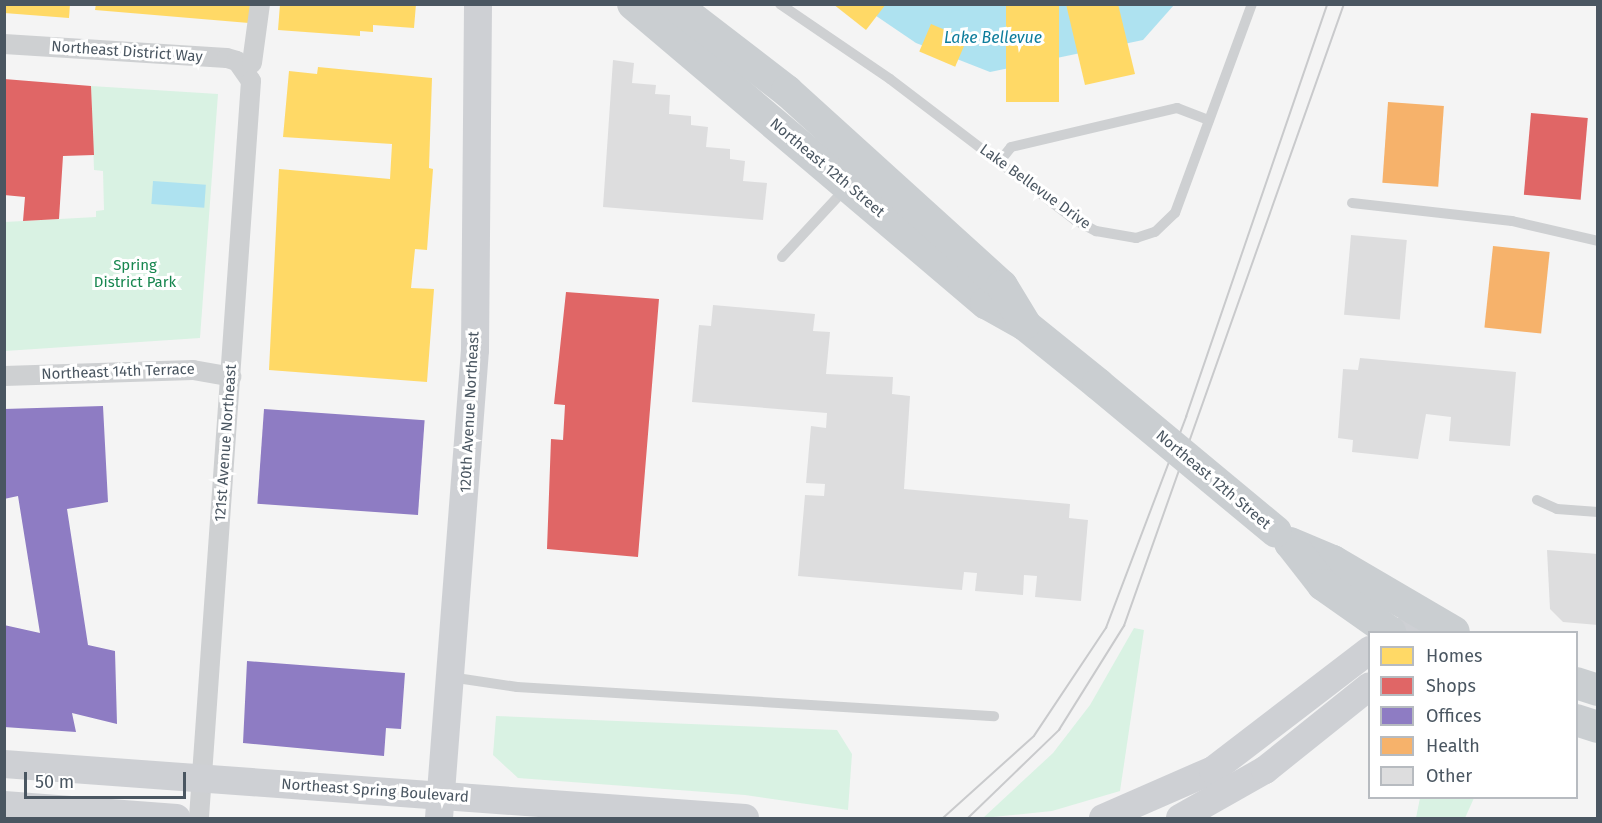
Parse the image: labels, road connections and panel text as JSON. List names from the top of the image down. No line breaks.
{"streets":{"main road":["Northeast 12th Street"],"street":["Northeast District Way","Northeast 14th Terrace","120th Avenue Northeast","121st Avenue Northeast","Northeast Spring Boulevard"],"lane":["Lake Bellevue Drive"]},"crossings":[["Northeast District Way","121st Avenue Northeast"],["Northeast 14th Terrace","121st Avenue Northeast"],["120th Avenue Northeast","Northeast Spring Boulevard"],["121st Avenue Northeast","Northeast Spring Boulevard"]],"water":["Lake Bellevue"],"parks":["Spring District Park"],"legend":["Homes","Shops","Offices","Health","Other"],"scale_bar":"50 m"}
